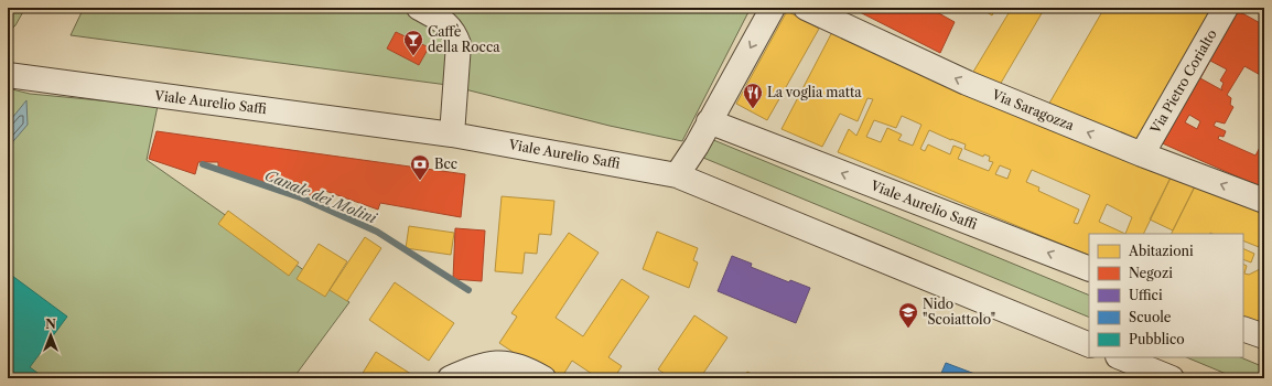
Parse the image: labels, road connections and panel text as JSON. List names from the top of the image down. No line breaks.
{"streets":{"street":["Via Pietro Corialto","Viale Aurelio Saffi","Via Saragozza"]},"crossings":[["Via Pietro Corialto","Via Saragozza"]],"one_way":["Via Saragozza"],"water":["Canale dei Molini"],"places":{"bar":["Caffè della Rocca"],"restaurant":["La voglia matta"],"bank":["Bcc"],"school or university":["Nido \"Scoiattolo\""]},"legend":["Abitazioni","Negozi","Uffici","Scuole","Pubblico"],"north":"top"}
